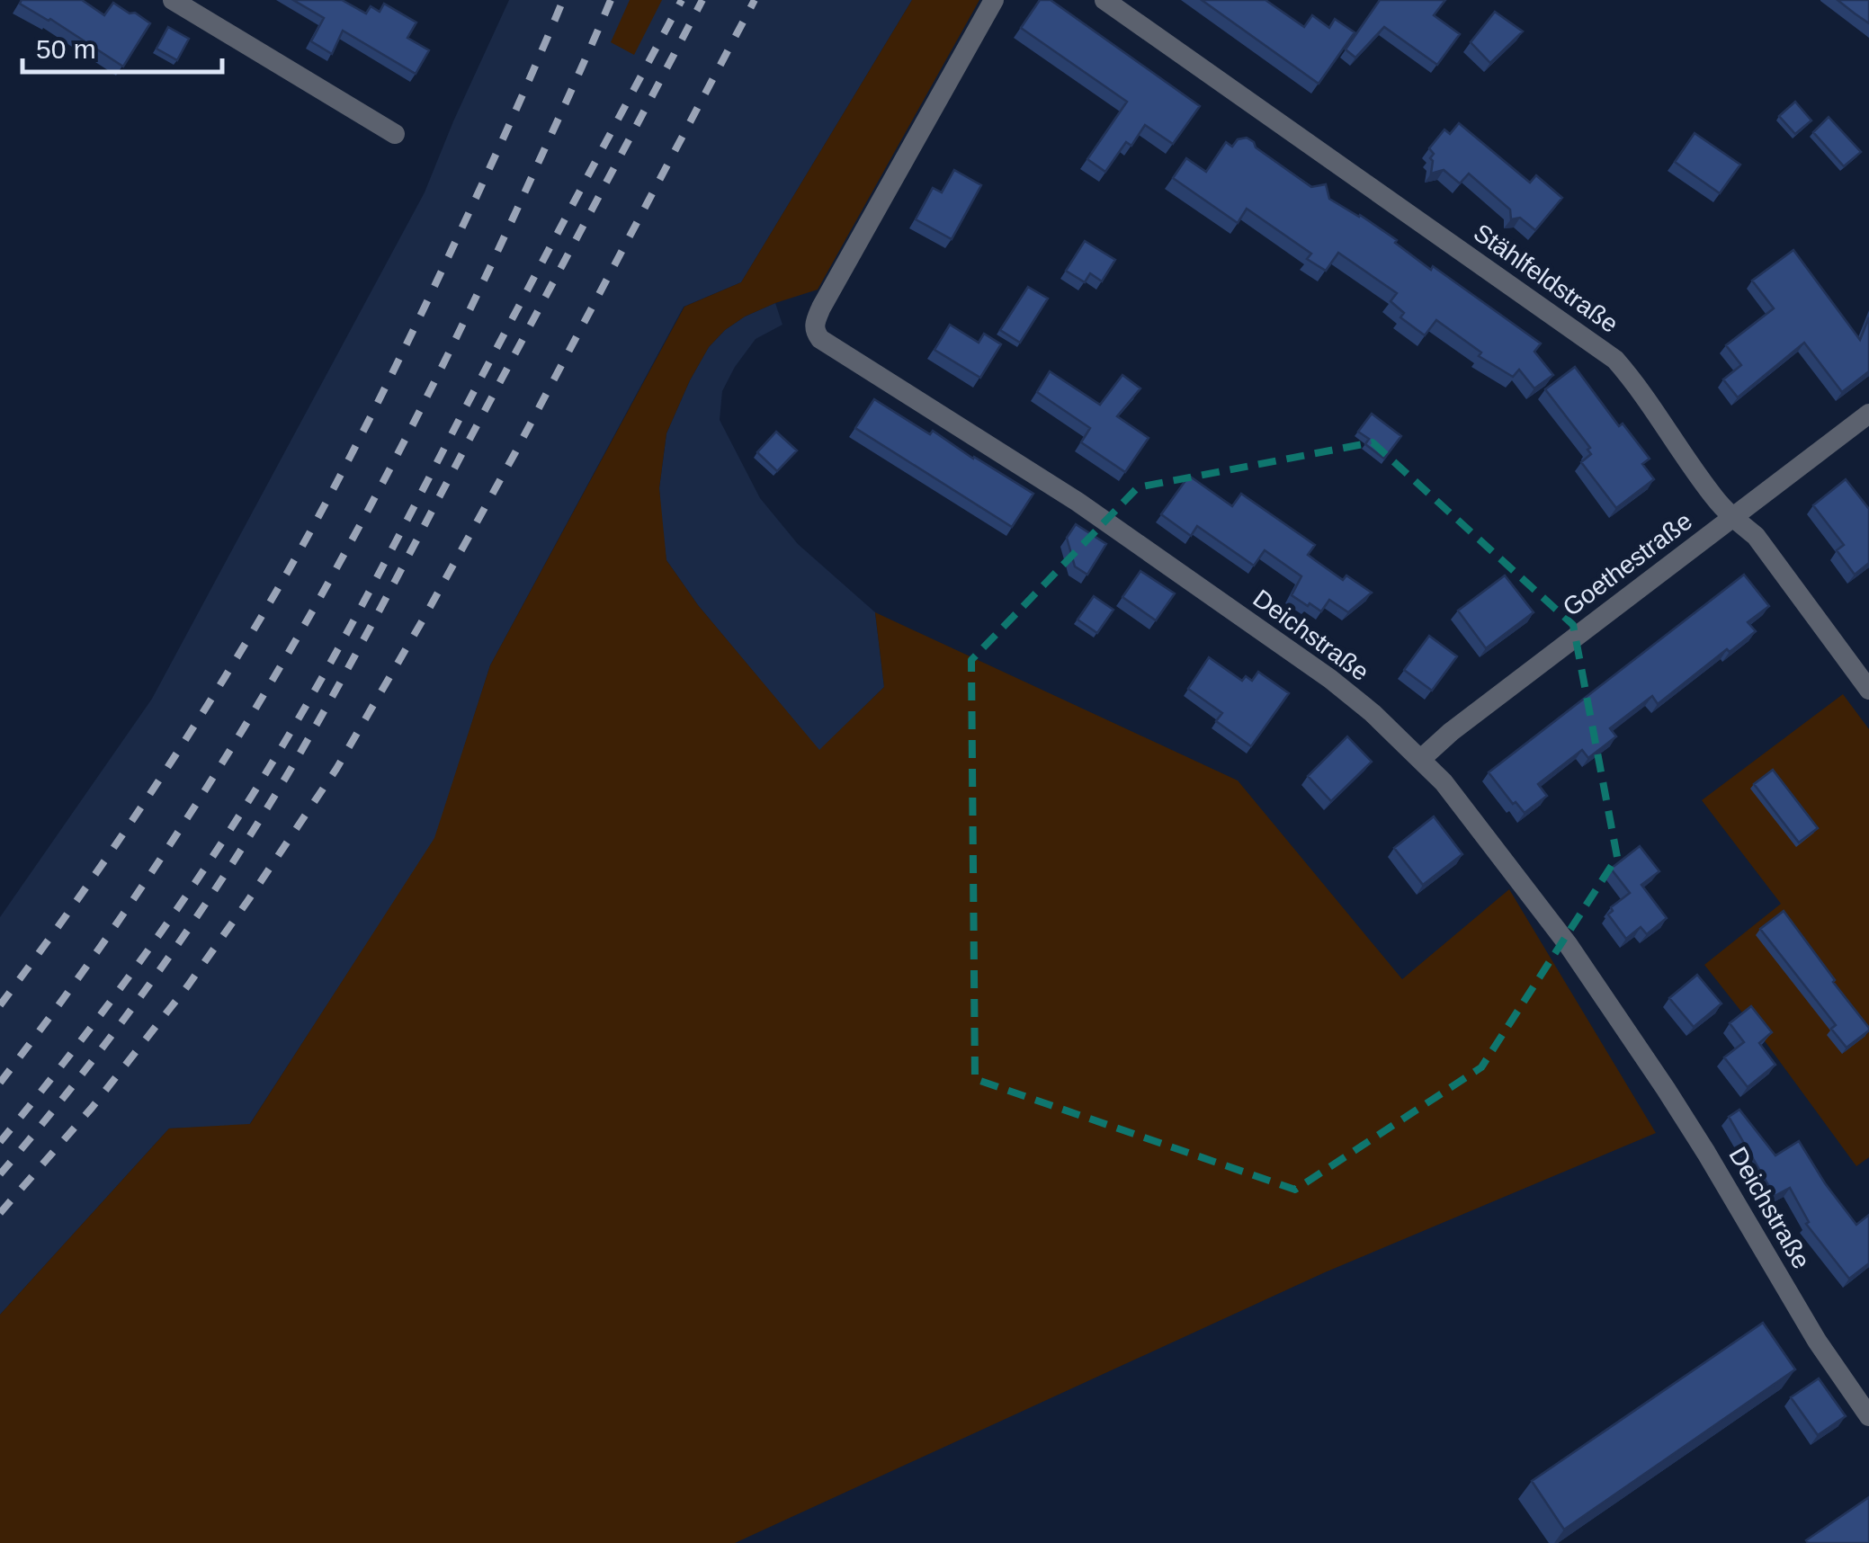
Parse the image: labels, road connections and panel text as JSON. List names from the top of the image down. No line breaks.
{"streets":{"street":["Stählfeldstraße","Goethestraße","Deichstraße"]},"crossings":[["Stählfeldstraße","Goethestraße"],["Goethestraße","Deichstraße"]],"scale_bar":"50 m"}
